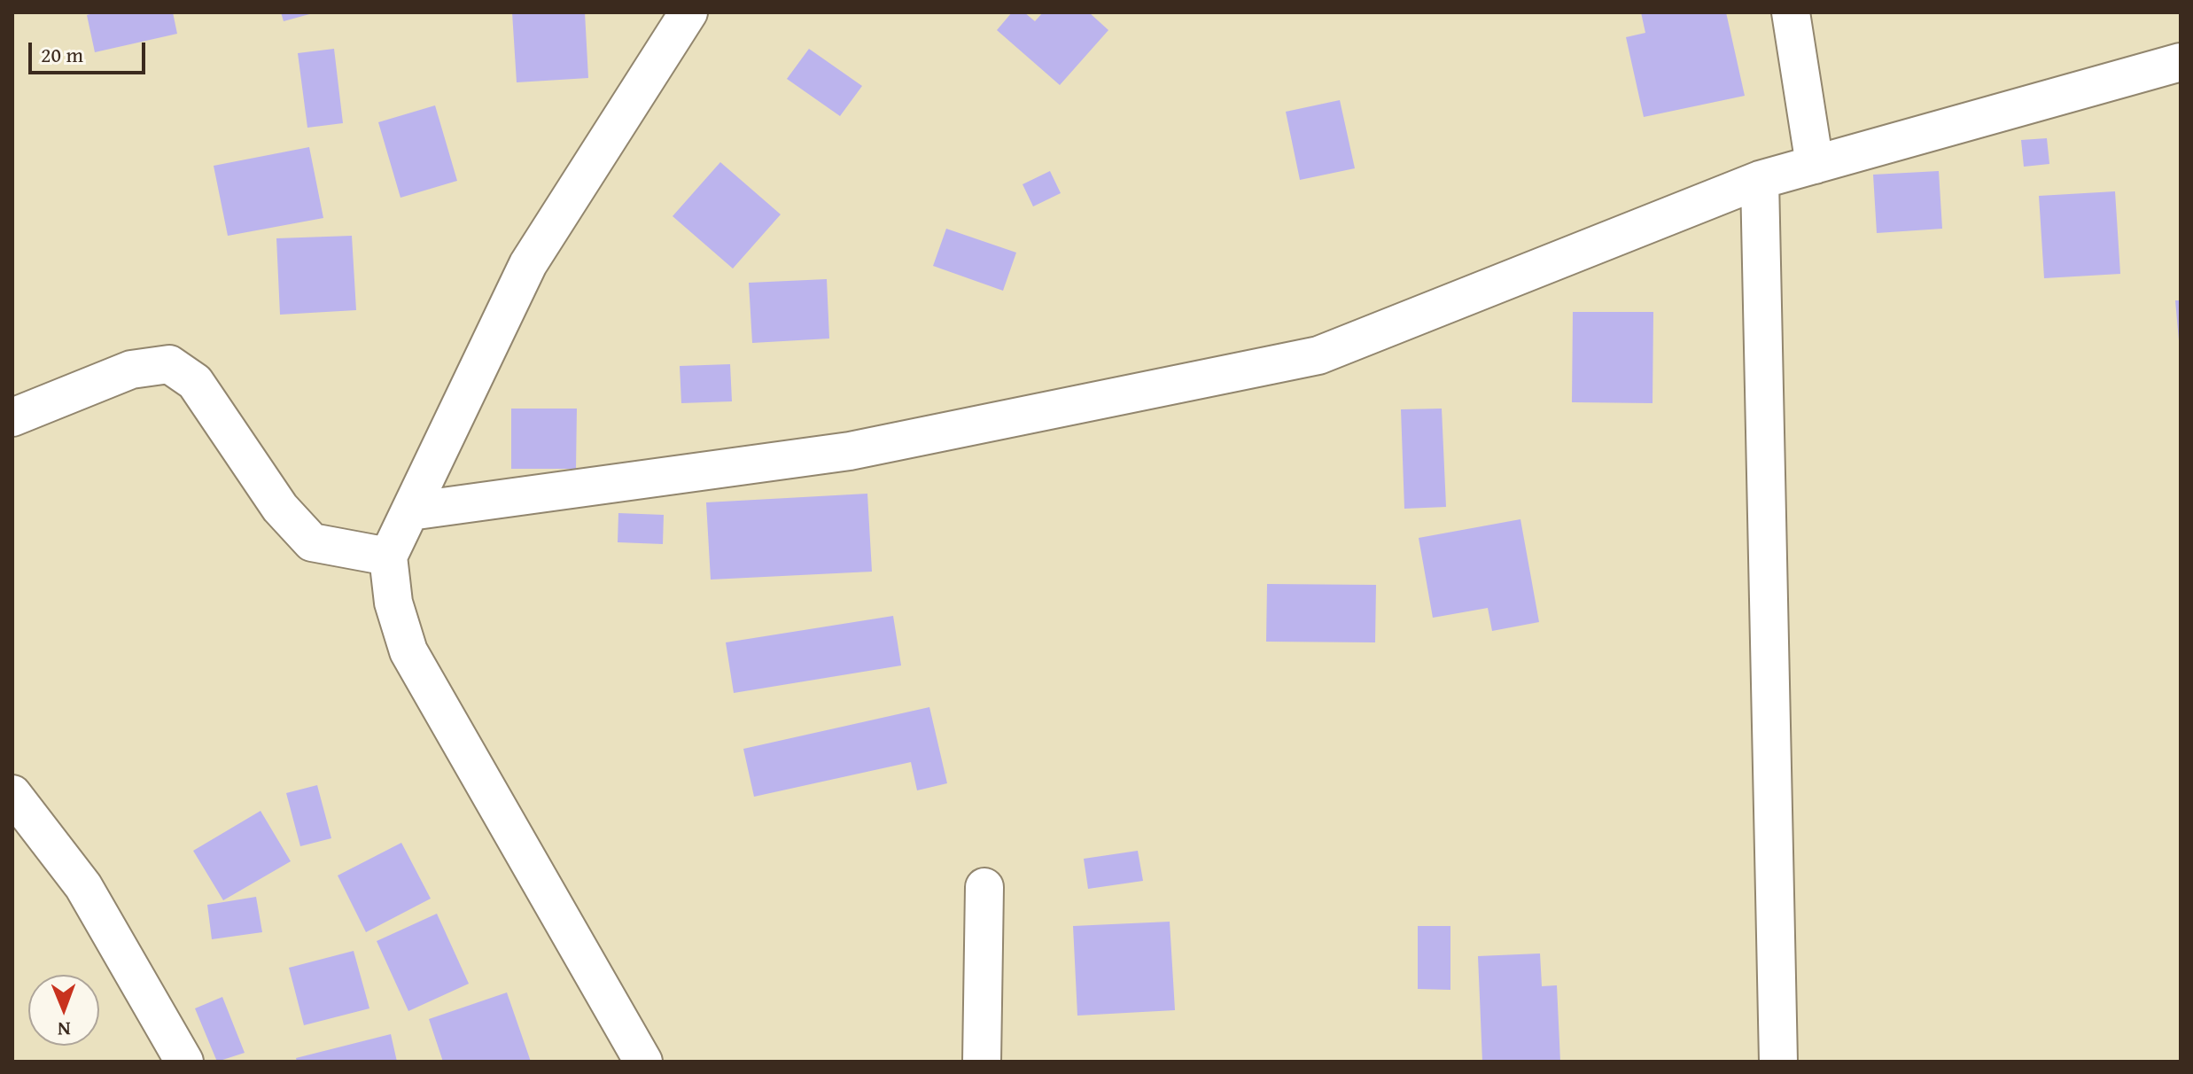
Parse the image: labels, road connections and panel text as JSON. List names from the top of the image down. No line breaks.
{"scale_bar":"20 m","north":"bottom"}
